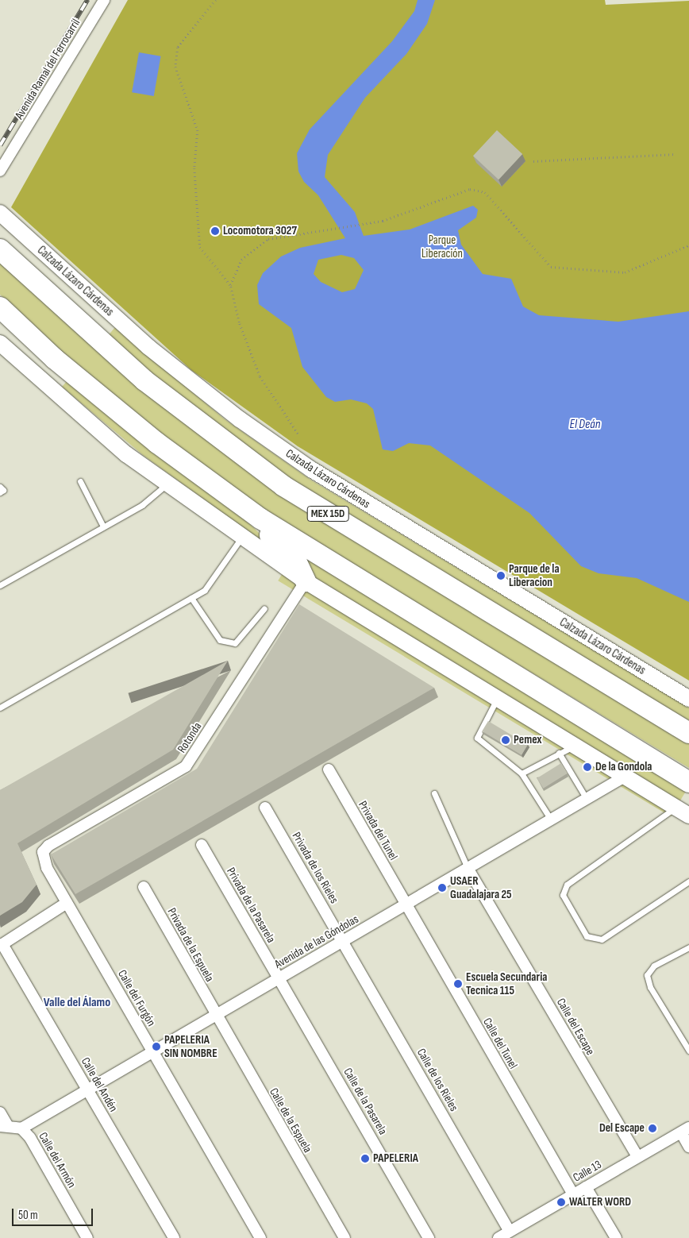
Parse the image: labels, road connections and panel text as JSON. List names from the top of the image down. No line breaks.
{"streets":{"highway":["MEX 15D"],"main road":["Calzada Lázaro Cárdenas"],"street":["Avenida Ramal del Ferrocarril","Rotonda","Privada del Tunel","Privada de los Rieles","Privada de la Pasarela","Avenida de las Góndolas","Privada de la Espuela","Calle del Furgón","Calle del Escape","Calle del Tunel","Calle de los Rieles","Calle del Andén","Calle de la Pasarela","Calle de la Espuela","Calle del Armón","Calle 13"]},"crossings":[["Rotonda","Calle del Furgón"],["Privada del Tunel","Avenida de las Góndolas"],["Privada del Tunel","Calle del Tunel"],["Privada de los Rieles","Avenida de las Góndolas"],["Privada de los Rieles","Calle de los Rieles"],["Privada de la Pasarela","Avenida de las Góndolas"],["Privada de la Pasarela","Calle de la Pasarela"],["Avenida de las Góndolas","Privada de la Espuela"],["Avenida de las Góndolas","Calle del Furgón"],["Avenida de las Góndolas","Calle del Escape"],["Avenida de las Góndolas","Calle del Tunel"],["Avenida de las Góndolas","Calle de los Rieles"],["Avenida de las Góndolas","Calle del Andén"],["Avenida de las Góndolas","Calle de la Pasarela"],["Avenida de las Góndolas","Calle de la Espuela"],["Avenida de las Góndolas","Calle del Armón"],["Privada de la Espuela","Calle de la Espuela"],["Calle del Escape","Calle 13"],["Calle del Tunel","Calle 13"],["Calle de los Rieles","Calle 13"]],"districts":["Valle del Álamo"],"water":["El Deán"],"parks":["Parque Liberación"],"places":["Locomotora 3027","Parque de la Liberacion","Pemex","De la Gondola","USAER Guadalajara 25","Escuela Secundaria Tecnica 115","PAPELERIA SIN NOMBRE","Del Escape","PAPELERIA","WALTER WORD"],"scale_bar":"50 m"}
